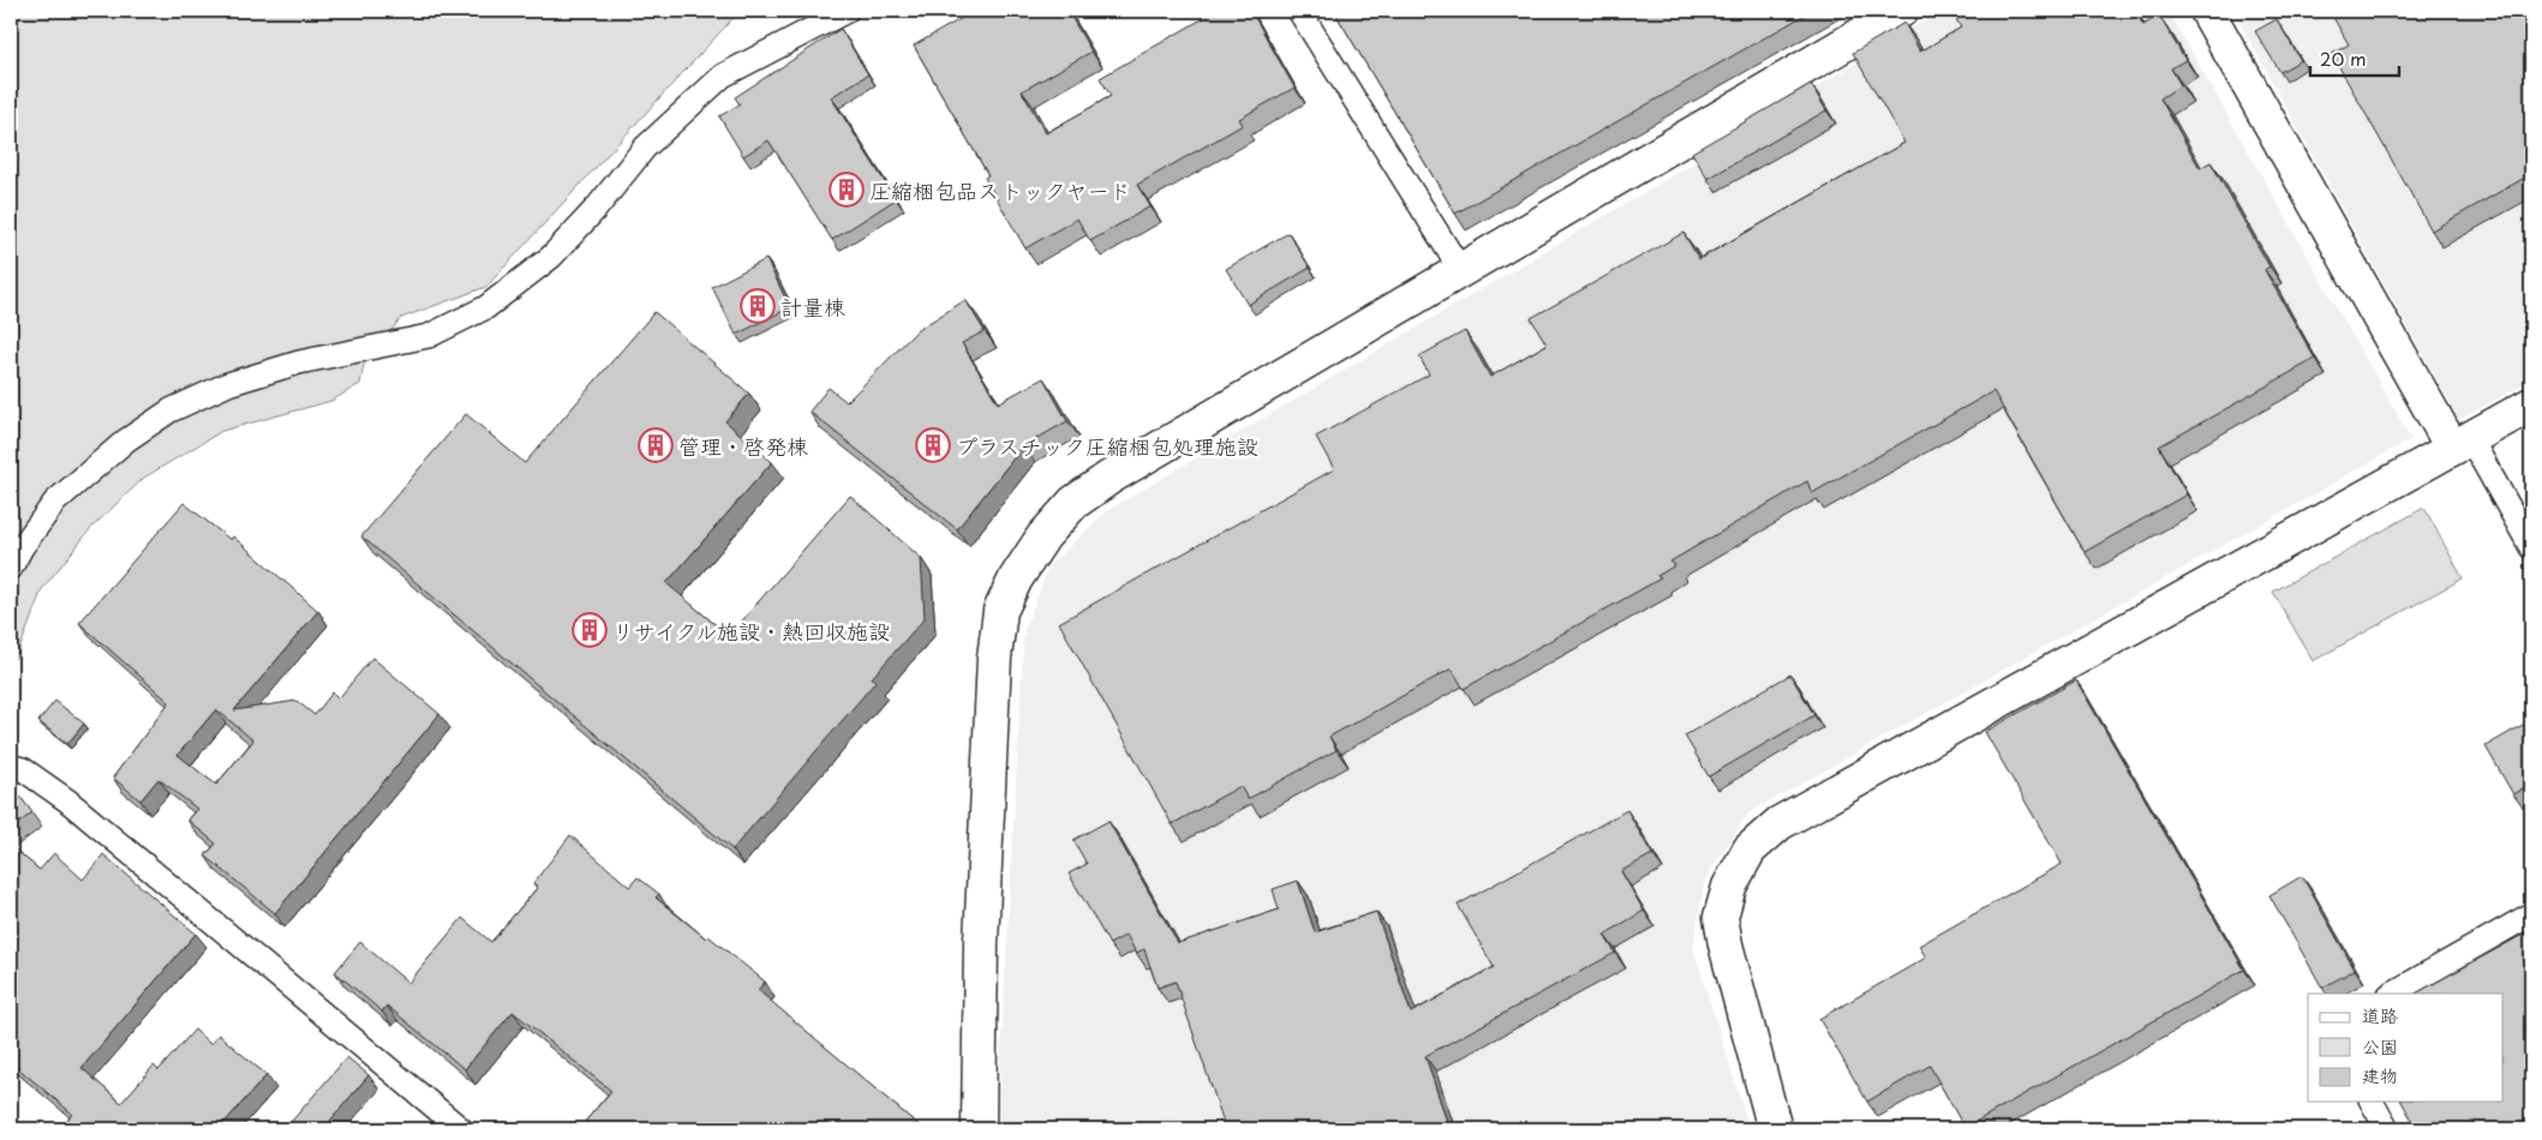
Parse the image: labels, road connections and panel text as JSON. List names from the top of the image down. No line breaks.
{"places":{"building":["圧縮梱包品ストックヤード","計量棟","管理・啓発棟","プラスチック圧縮梱包処理施設","リサイクル施設・熱回収施設"]},"legend":["道路","公園","建物"],"scale_bar":"20 m"}
